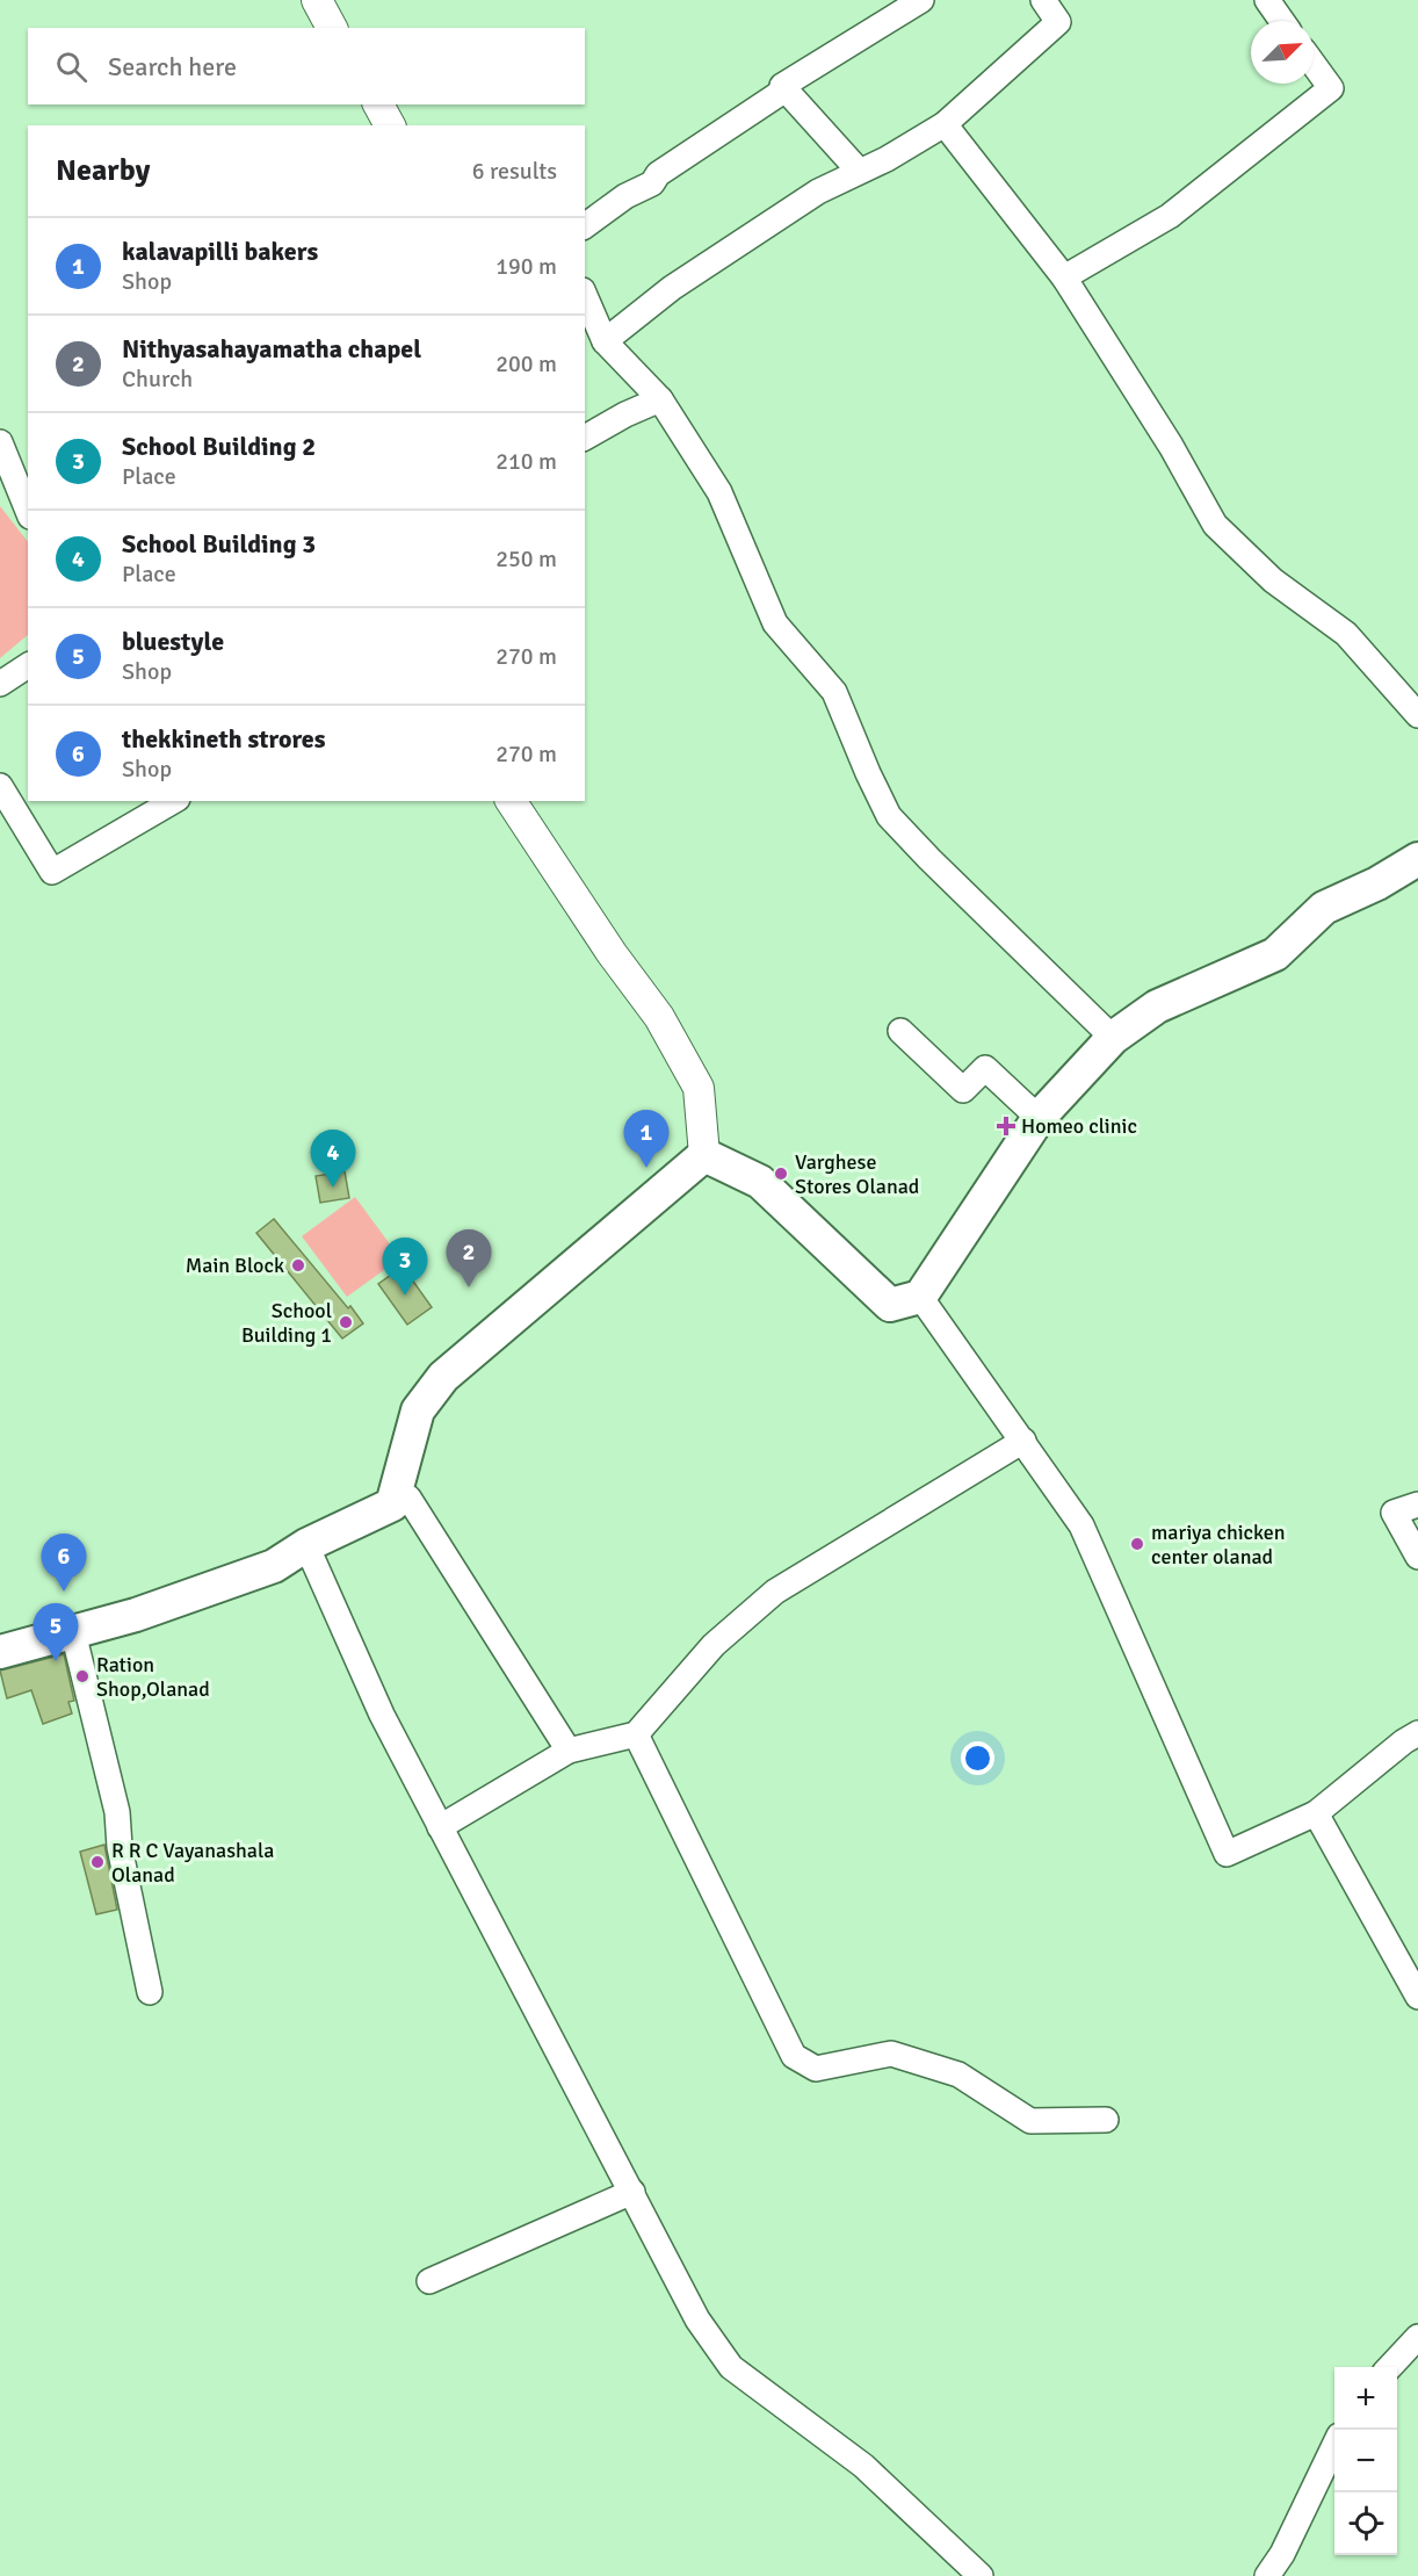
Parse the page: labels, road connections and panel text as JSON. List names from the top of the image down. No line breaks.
{"places":{"health":["Homeo clinic"],"other":["Varghese Stores Olanad","Main Block","School Building 1","mariya chicken center olanad","Ration Shop,Olanad","R R C Vayanashala Olanad"]},"north":"top right","page":{"search":"Search here","heading":["Nearby","6 results"],"list":[{"mark":"1","name":"kalavapilli bakers","note":"Shop","value":"190 m"},{"mark":"2","name":"Nithyasahayamatha chapel","note":"Church","value":"200 m"},{"mark":"3","name":"School Building 2","note":"Place","value":"210 m"},{"mark":"4","name":"School Building 3","note":"Place","value":"250 m"},{"mark":"5","name":"bluestyle","note":"Shop","value":"270 m"},{"mark":"6","name":"thekkineth strores","note":"Shop","value":"270 m"}],"pins":["1","4","2","3","6","5"],"map_buttons":["+","−"]}}
